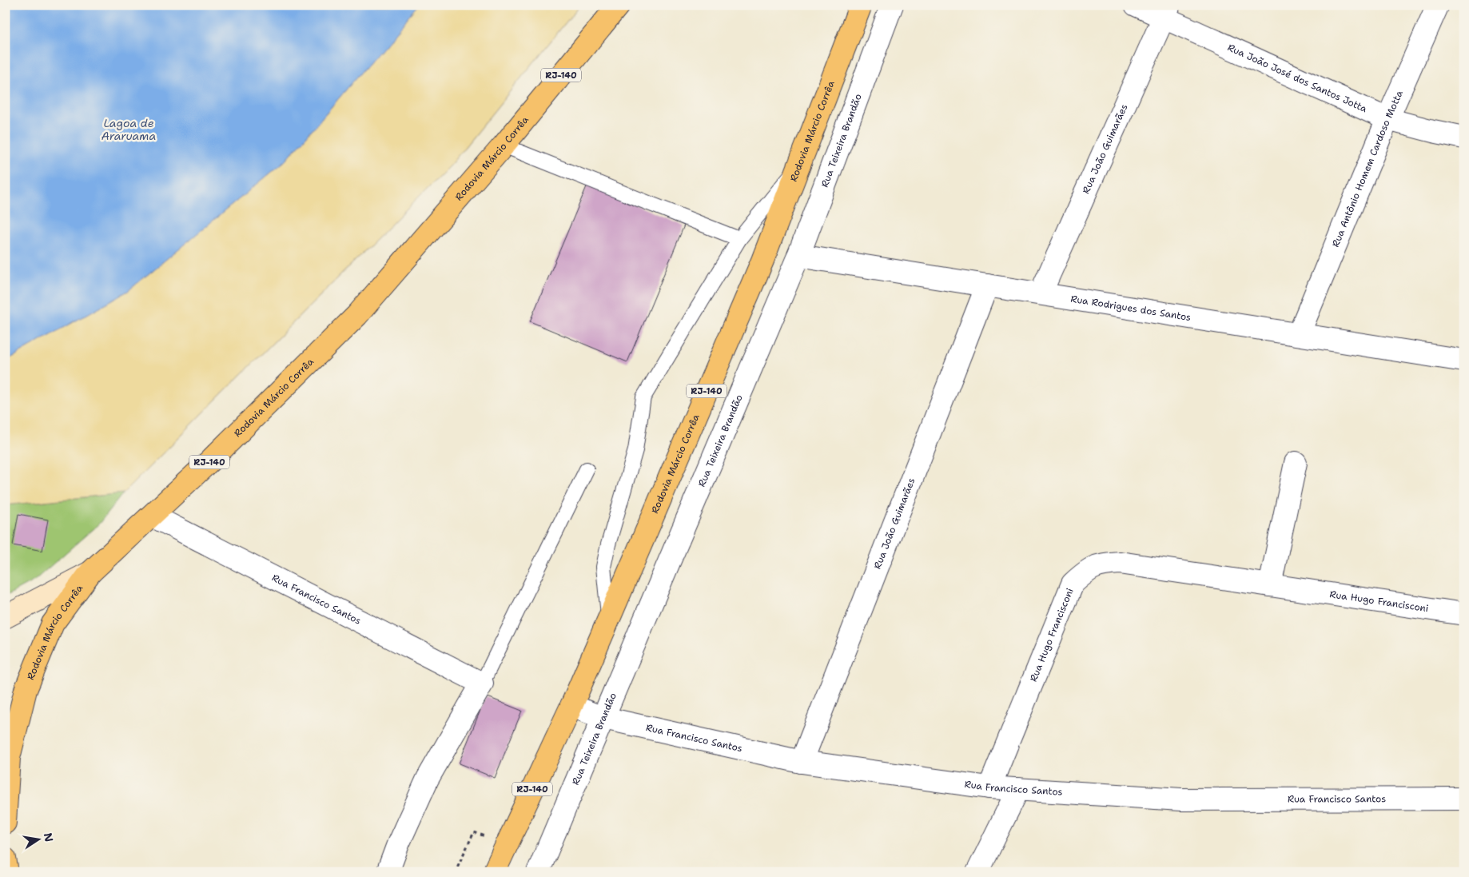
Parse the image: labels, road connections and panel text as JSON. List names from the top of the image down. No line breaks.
{"streets":{"highway":["RJ-140","Rodovia Márcio Corrêa"],"street":["Rua João José dos Santos Jotta","Rua Teixeira Brandão","Rua João Guimarães","Rua Antônio Homem Cardoso Motta","Rua Rodrigues dos Santos","Rua Francisco Santos","Rua Hugo Francisconi"]},"crossings":[["Rua João José dos Santos Jotta","Rua João Guimarães"],["Rua João José dos Santos Jotta","Rua Antônio Homem Cardoso Motta"],["Rodovia Márcio Corrêa","Rua Francisco Santos"],["Rua Teixeira Brandão","Rua Rodrigues dos Santos"],["Rua Teixeira Brandão","Rua Francisco Santos"],["Rua João Guimarães","Rua Rodrigues dos Santos"],["Rua João Guimarães","Rua Francisco Santos"],["Rua Antônio Homem Cardoso Motta","Rua Rodrigues dos Santos"],["Rua Francisco Santos","Rua Hugo Francisconi"]],"water":["Lagoa de Araruama"],"north":"right"}
